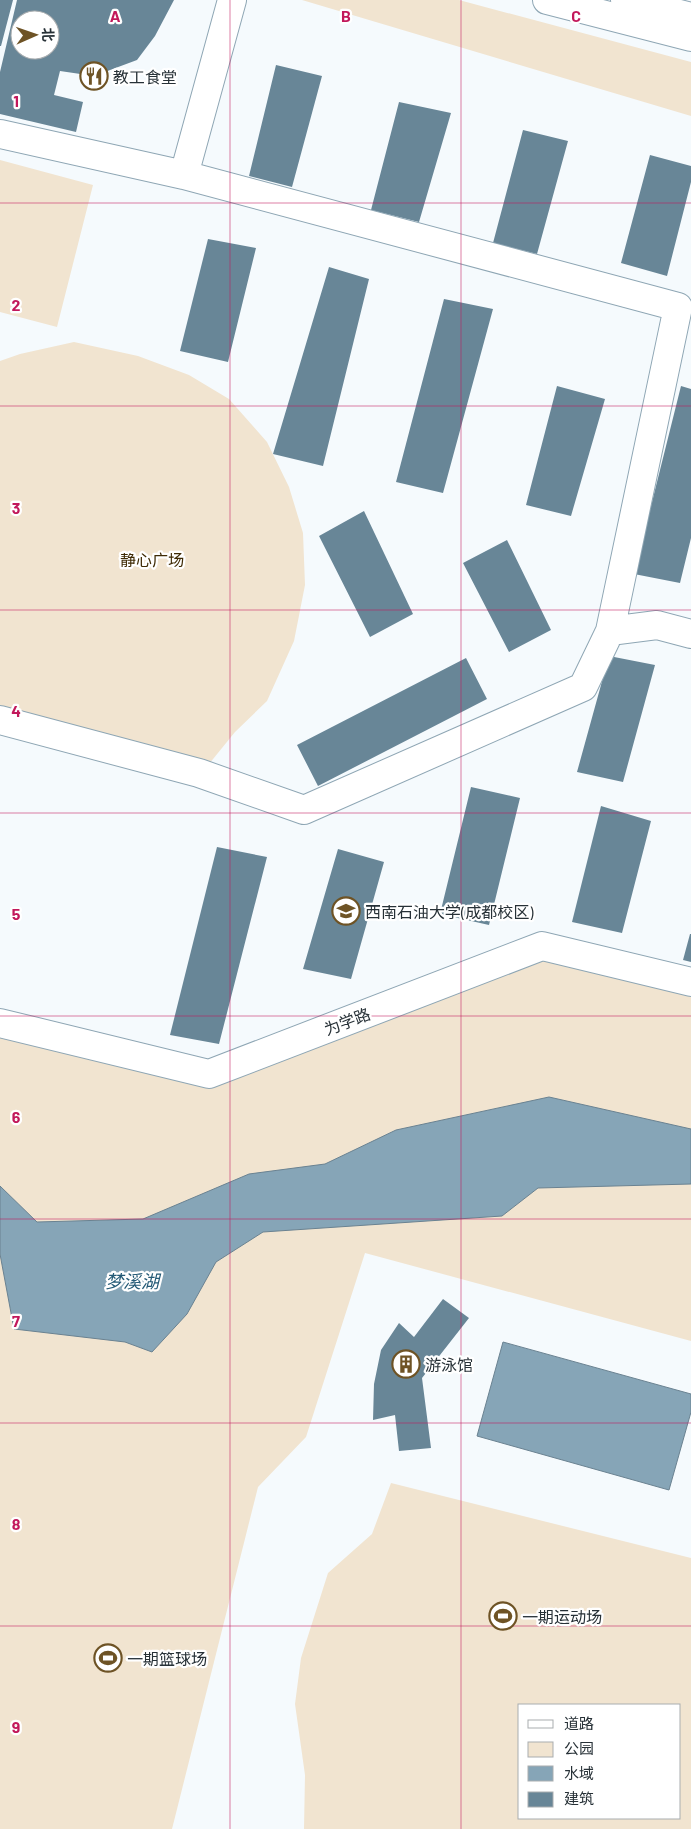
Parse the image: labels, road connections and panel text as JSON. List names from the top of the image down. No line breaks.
{"streets":{"street":["为学路"]},"water":["梦溪湖"],"parks":["静心广场"],"places":{"restaurant":["教工食堂"],"school or university":["西南石油大学(成都校区)"],"building":["游泳馆"],"sports":["一期运动场","一期篮球场"]},"legend":["道路","公园","水域","建筑"],"north":"right","grid":{"columns":["A","B","C"],"rows":["1","2","3","4","5","6","7","8","9"]}}
